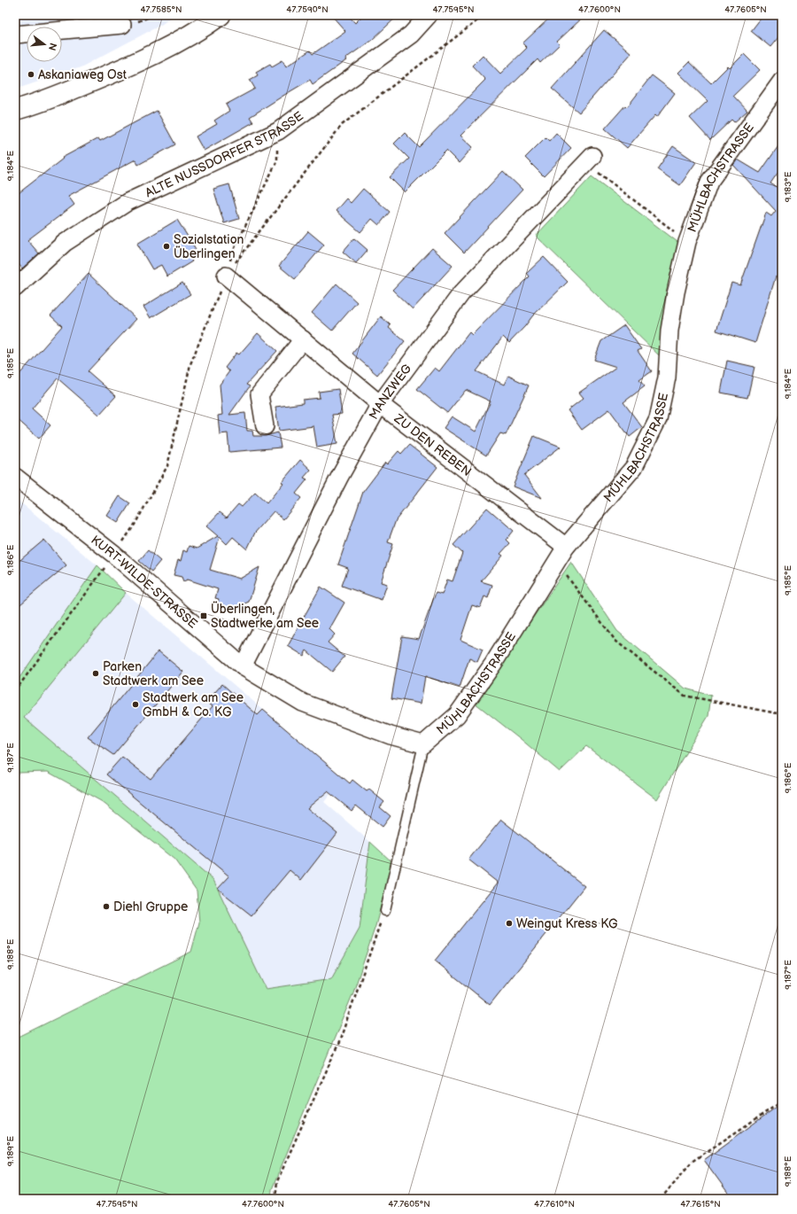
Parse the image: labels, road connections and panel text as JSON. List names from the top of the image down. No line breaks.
{"streets":{"street":["ALTE NUSSDORFER STRASSE","MÜHLBACHSTRASSE","MANZWEG","ZU DEN REBEN","KURT-WILDE-STRASSE"]},"crossings":[["MÜHLBACHSTRASSE","ZU DEN REBEN"],["MÜHLBACHSTRASSE","KURT-WILDE-STRASSE"],["MANZWEG","ZU DEN REBEN"],["MANZWEG","KURT-WILDE-STRASSE"]],"places":{"other":["Askaniaweg Ost","Sozialstation Überlingen","Parken Stadtwerk am See","Stadtwerk am See GmbH & Co. KG","Diehl Gruppe","Weingut Kress KG"],"transit":["Überlingen, Stadtwerke am See"]},"north":"right","coordinates":["47.7585°N","47.7590°N","47.7595°N","47.7600°N","47.7605°N","9.184°E","9.183°E","9.185°E","9.186°E","9.187°E","9.188°E","9.189°E","47.7610°N","47.7615°N"]}
